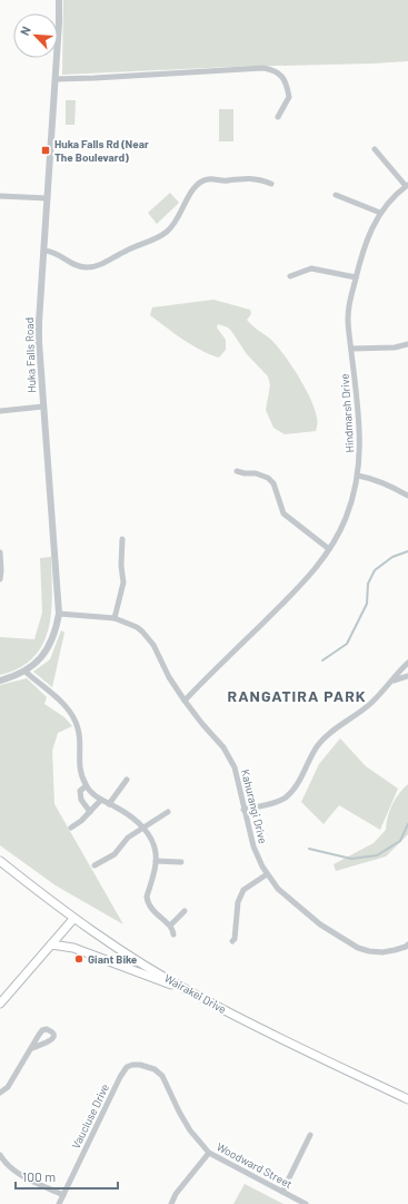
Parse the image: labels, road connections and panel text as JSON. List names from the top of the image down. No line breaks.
{"streets":{"main road":["Wairakei Drive"],"street":["Huka Falls Road","Hindmarsh Drive","Kahurangi Drive","Vaucluse Drive","Woodward Street"]},"crossings":[["Huka Falls Road","Kahurangi Drive"],["Hindmarsh Drive","Kahurangi Drive"],["Vaucluse Drive","Woodward Street"]],"districts":["RANGATIRA PARK"],"places":{"transit":["Huka Falls Rd (Near The Boulevard)"],"other":["Giant Bike"]},"scale_bar":"100 m","north":"top left"}
